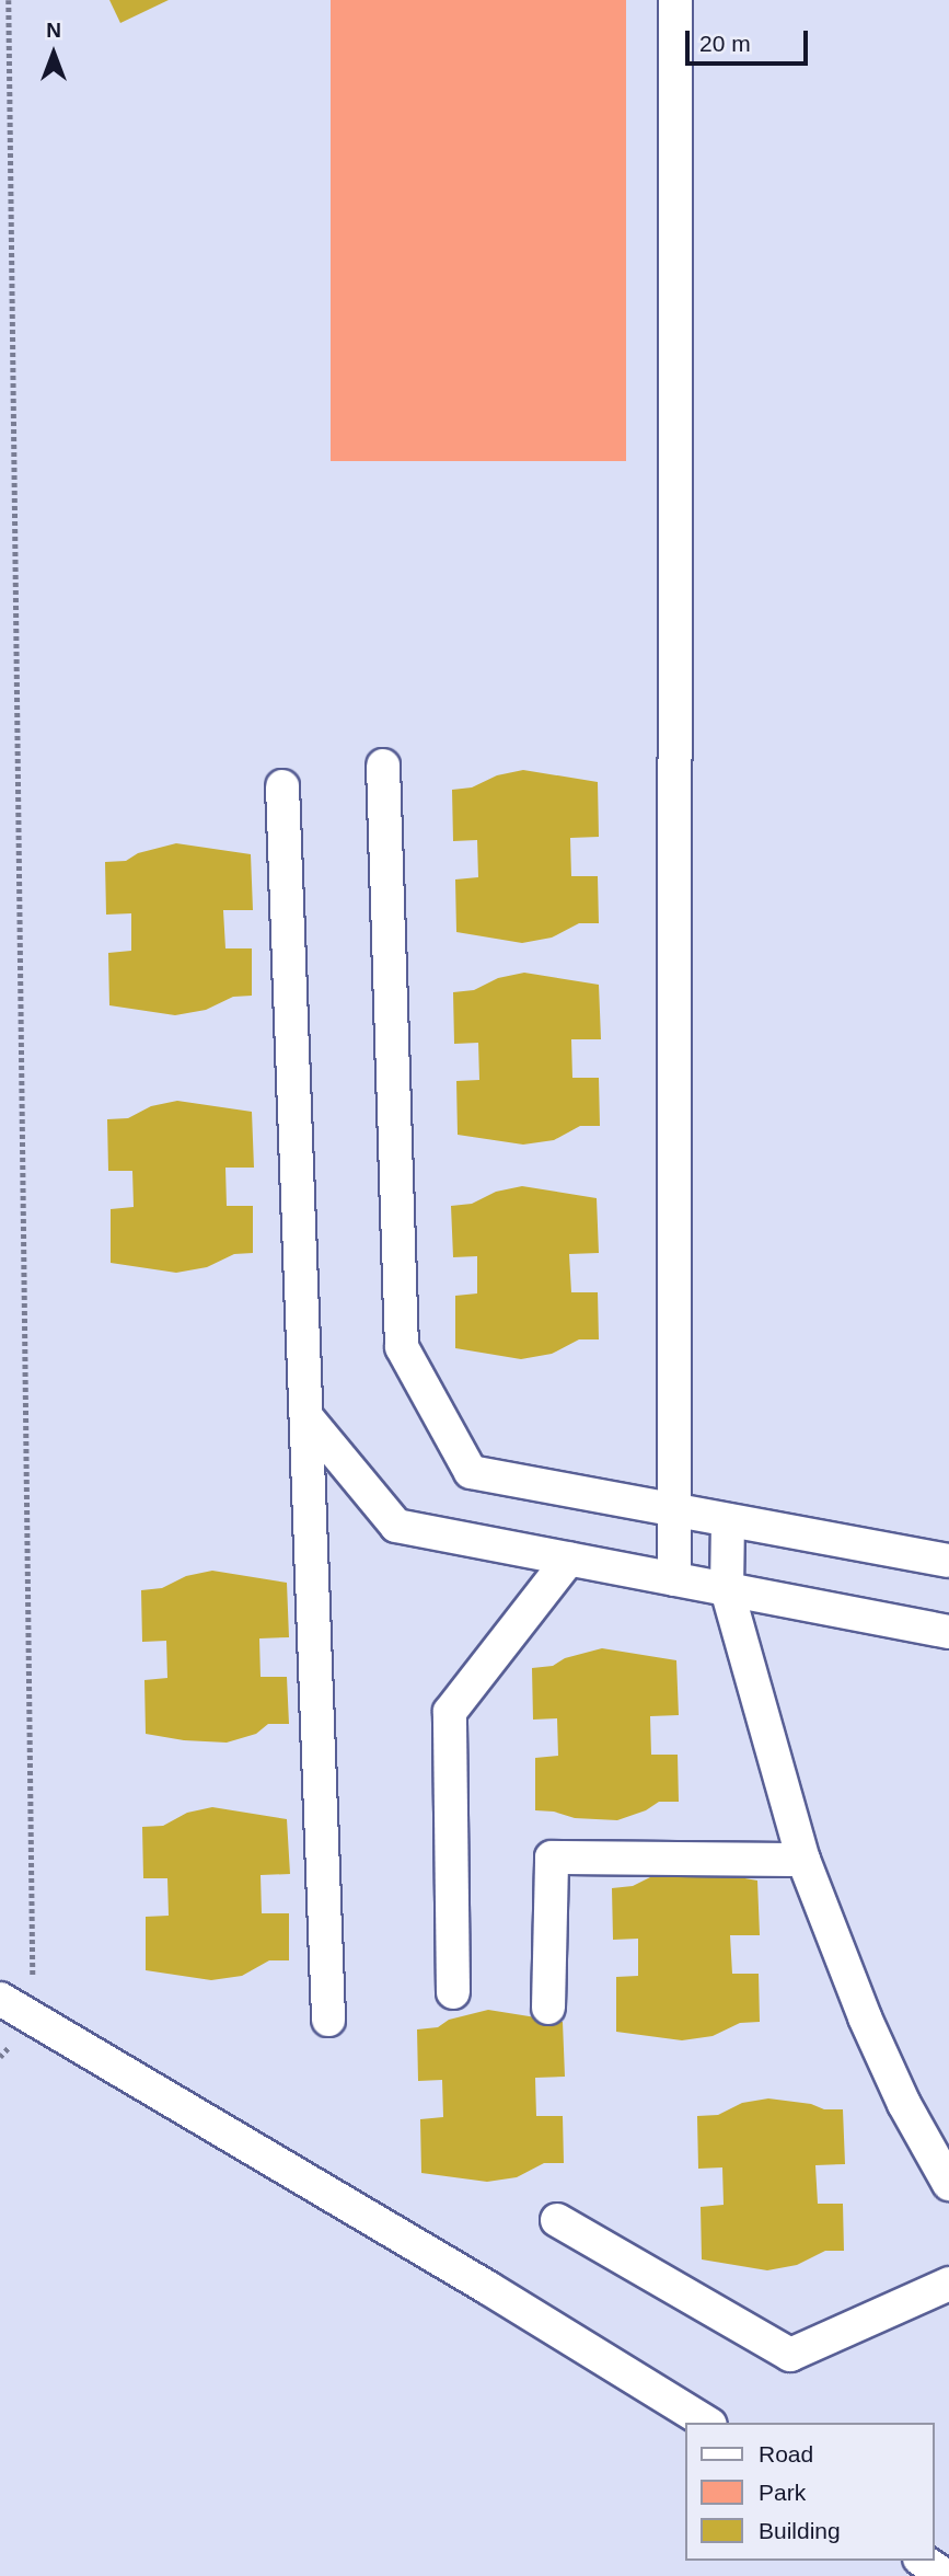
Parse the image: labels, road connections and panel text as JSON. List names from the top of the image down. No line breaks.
{"legend":["Road","Park","Building"],"scale_bar":"20 m","north":"top"}
